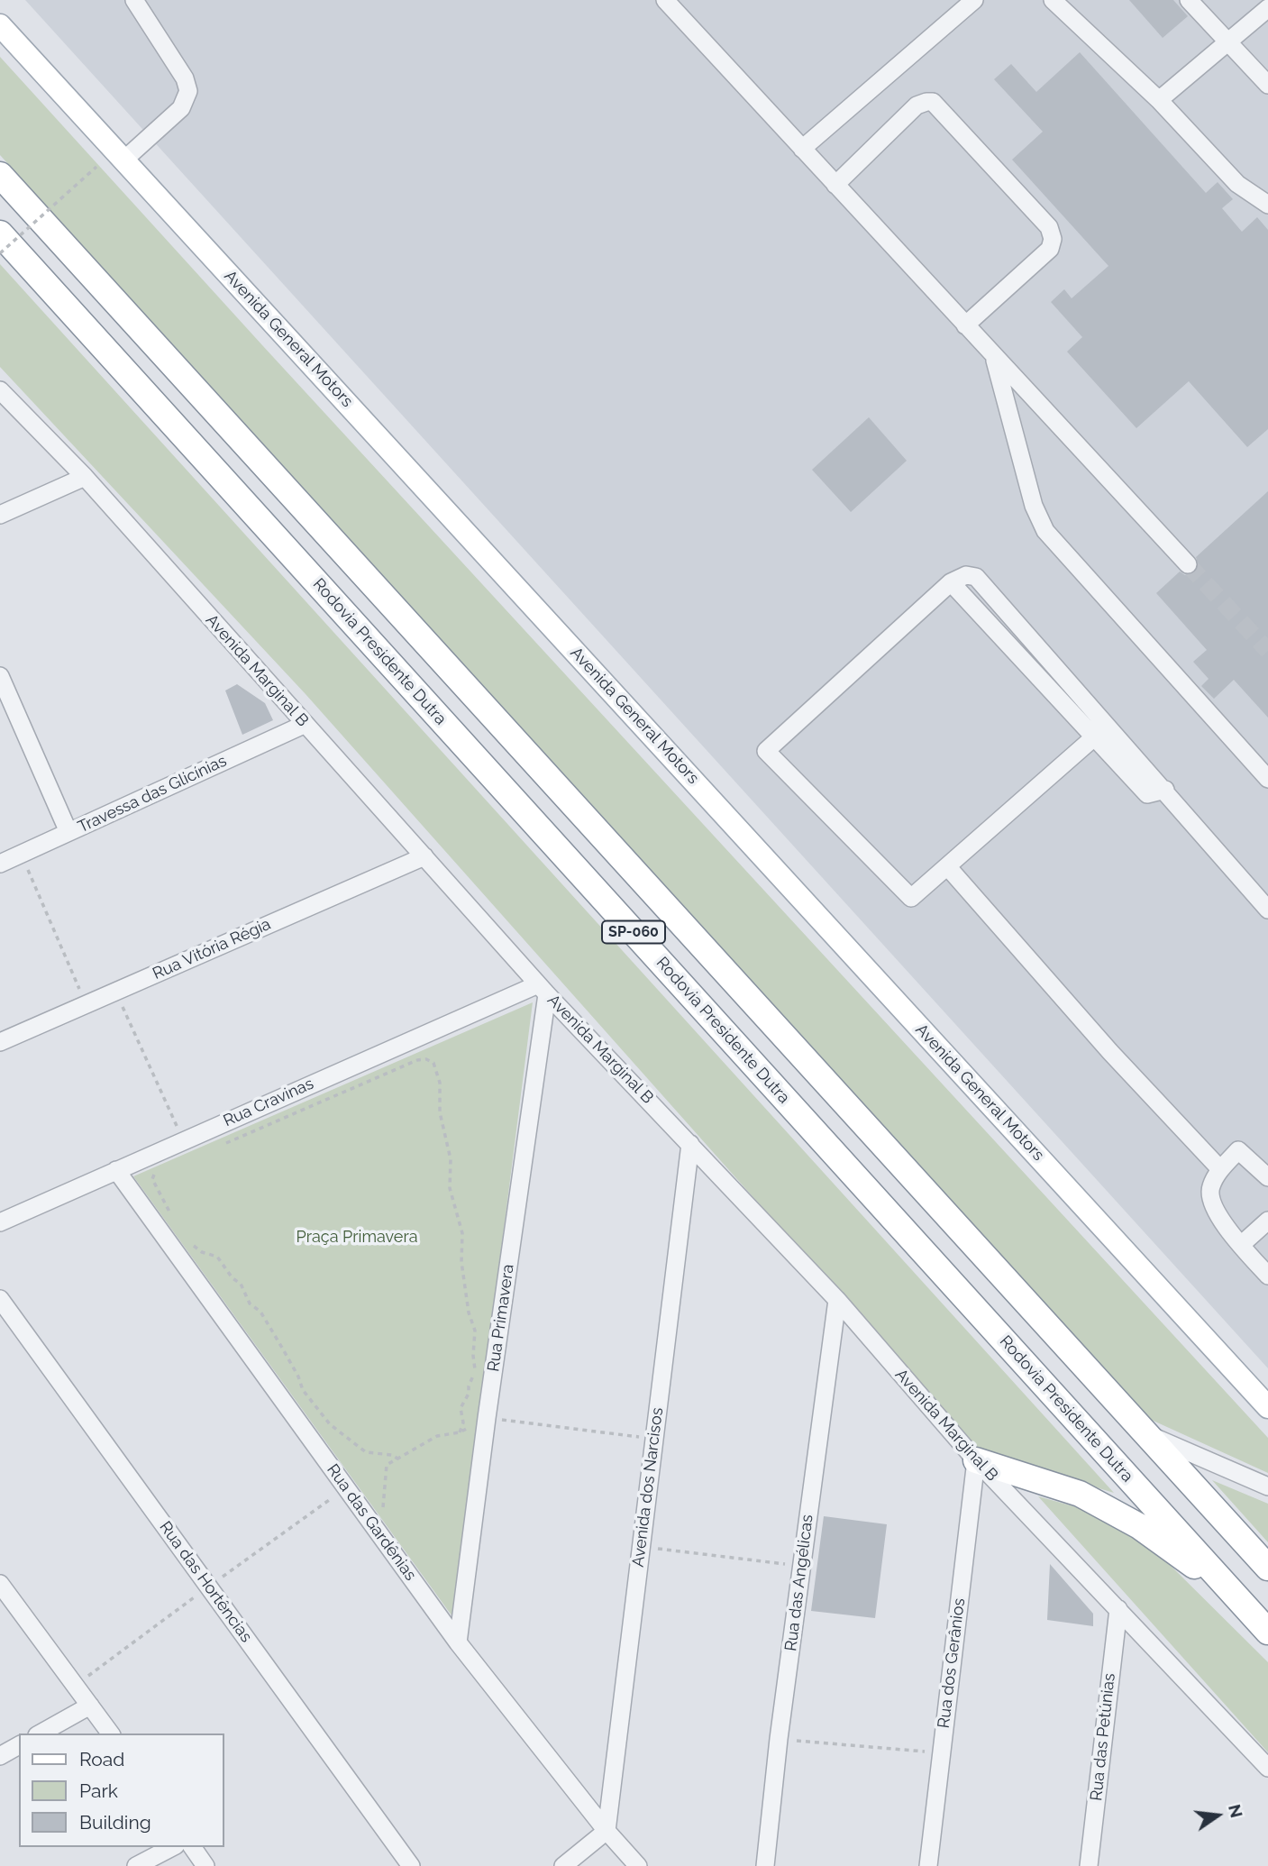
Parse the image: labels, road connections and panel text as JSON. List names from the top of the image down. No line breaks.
{"streets":{"highway":["Rodovia Presidente Dutra","SP-060"],"main road":["Avenida General Motors"],"street":["Avenida Marginal B","Travessa das Glicínias","Rua Vitória Régia","Rua Cravinas","Rua Primavera","Avenida dos Narcisos","Rua das Gardênias","Rua das Hortências","Rua das Angélicas","Rua dos Gerânios","Rua das Petúnias"]},"crossings":[["Avenida Marginal B","Travessa das Glicínias"],["Avenida Marginal B","Rua Vitória Régia"],["Avenida Marginal B","Rua Cravinas"],["Avenida Marginal B","Rua Primavera"],["Avenida Marginal B","Avenida dos Narcisos"],["Avenida Marginal B","Rua das Angélicas"],["Avenida Marginal B","Rua dos Gerânios"],["Avenida Marginal B","Rua das Petúnias"],["Rua Cravinas","Rua Primavera"],["Rua Cravinas","Rua das Gardênias"],["Rua Primavera","Rua das Gardênias"],["Avenida dos Narcisos","Rua das Gardênias"]],"parks":["Praça Primavera"],"legend":["Road","Park","Building"],"north":"right"}
